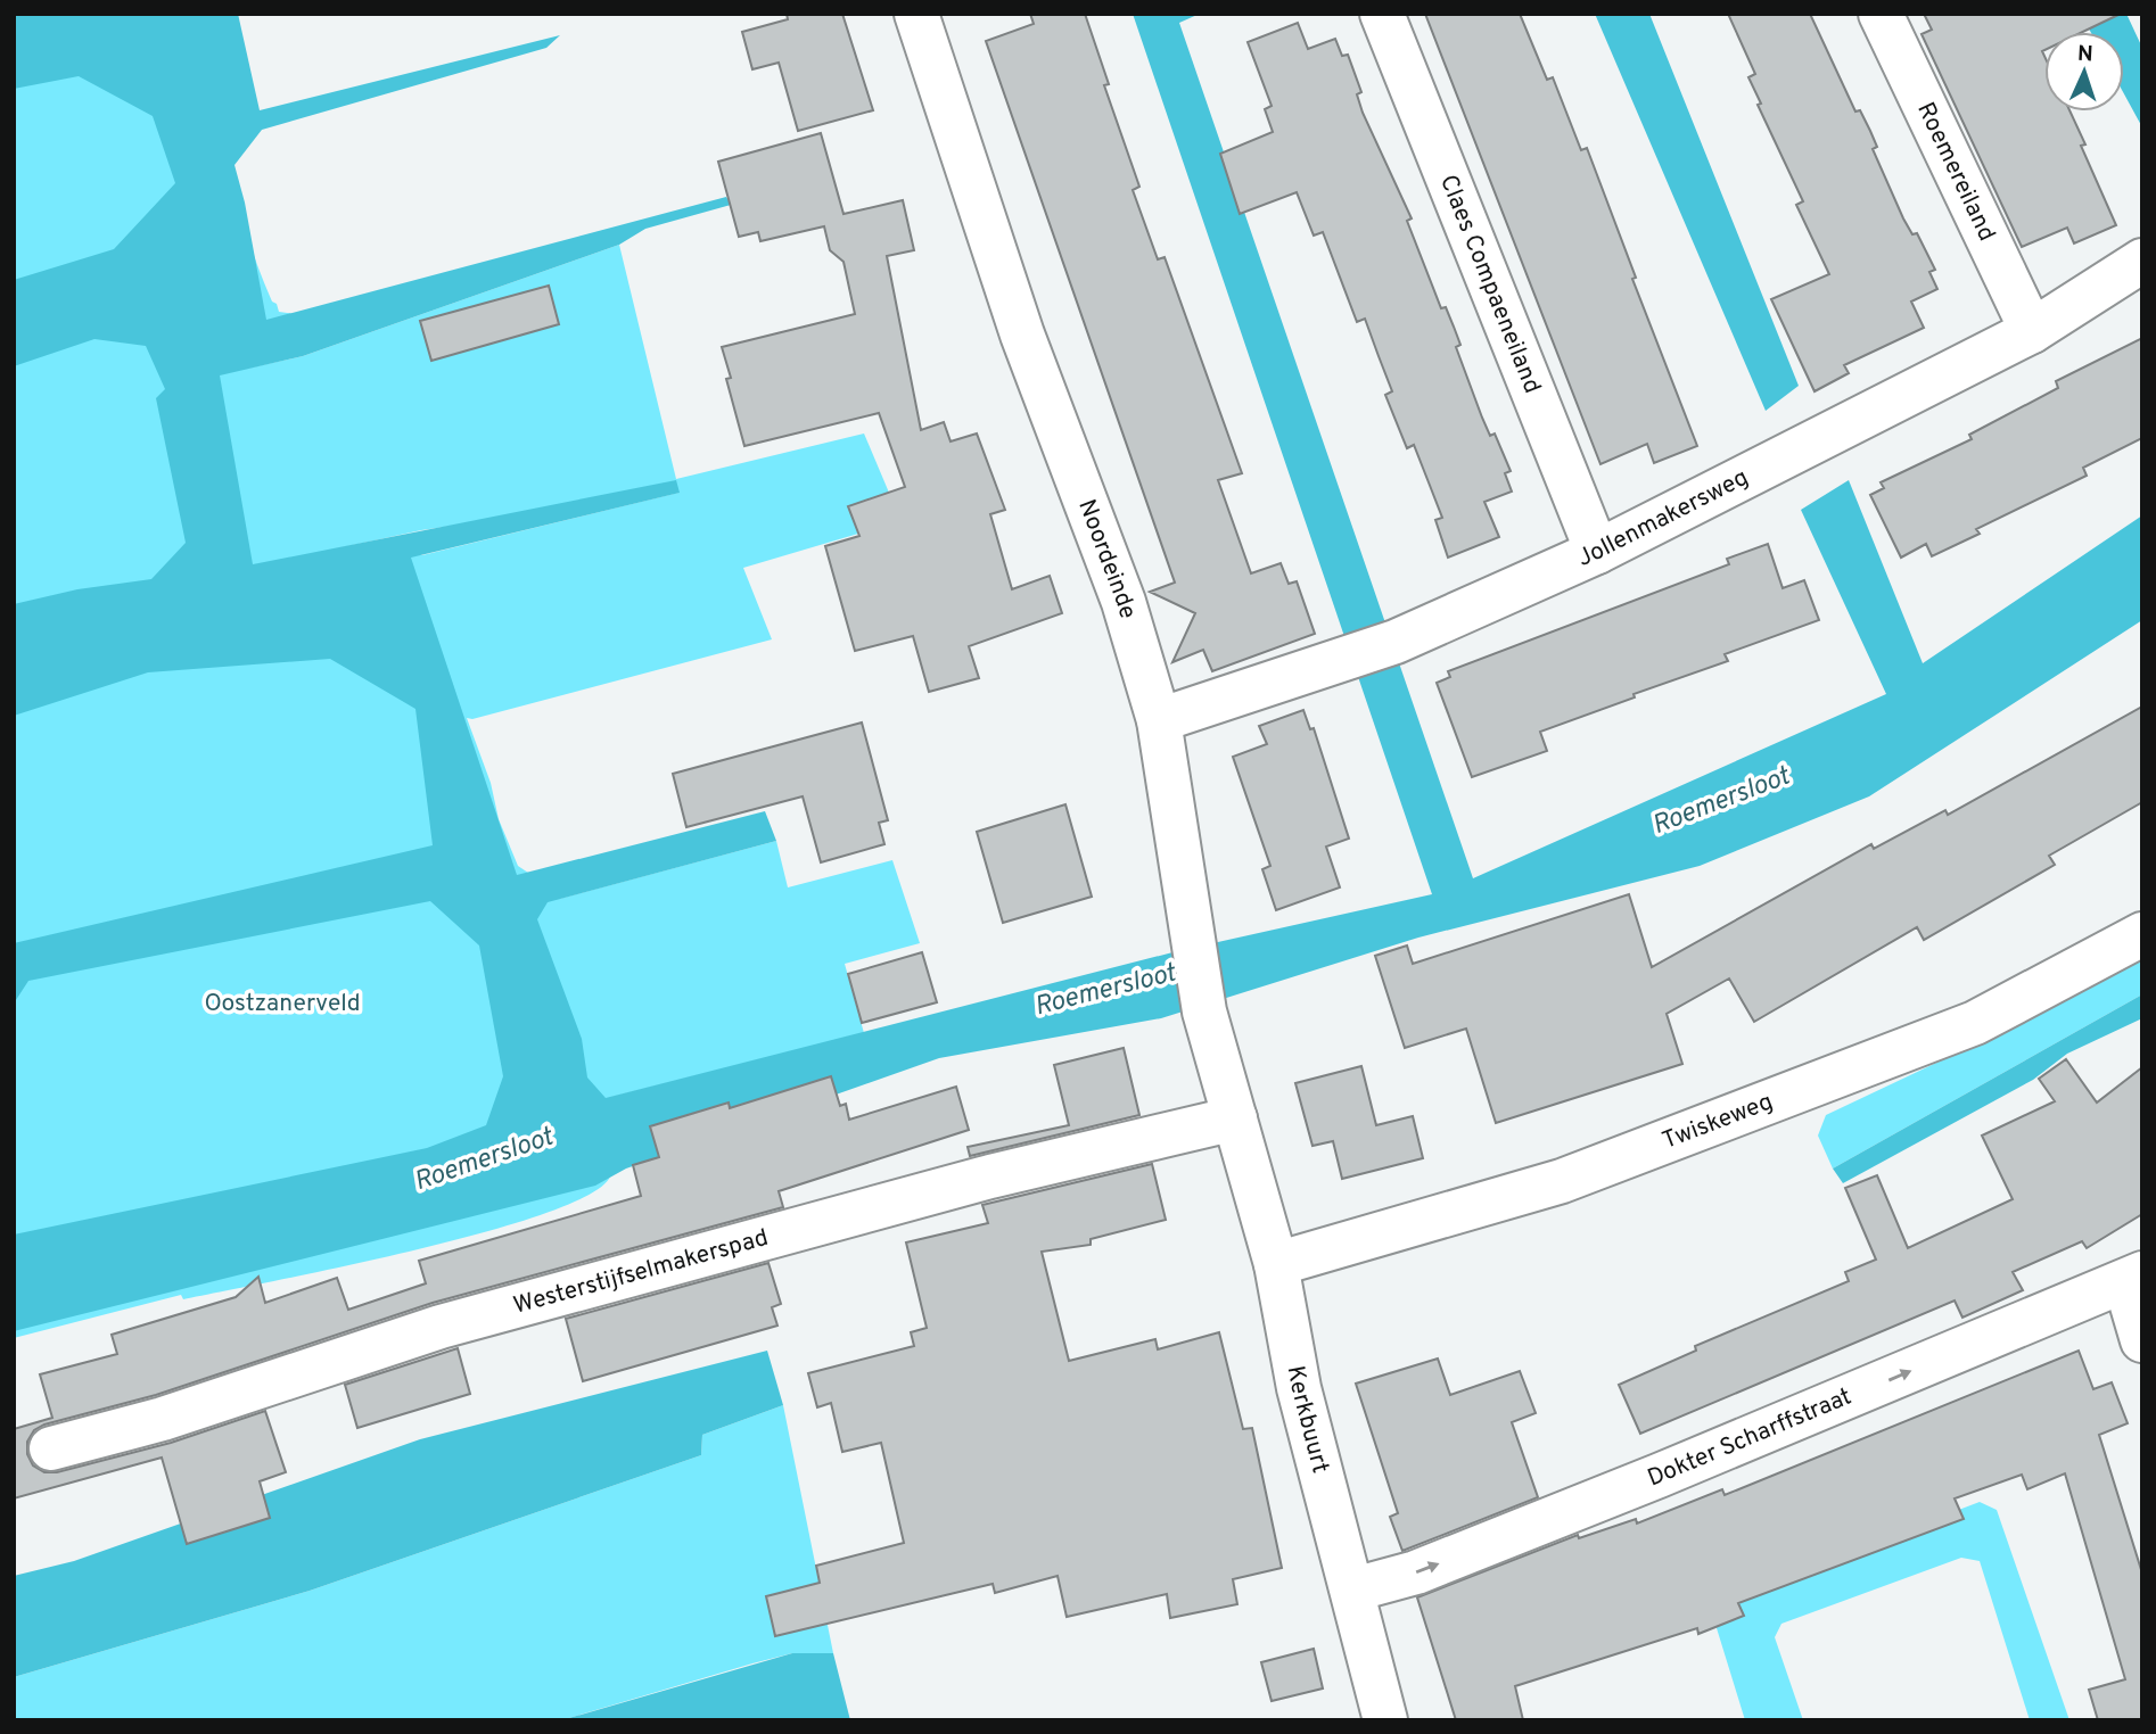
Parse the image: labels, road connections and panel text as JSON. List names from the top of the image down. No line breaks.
{"streets":{"street":["Roemereiland","Claes Compaeneiland","Jollenmakersweg","Noordeinde","Twiskeweg","Westerstijfselmakerspad","Kerkbuurt","Dokter Scharffstraat"]},"crossings":[["Roemereiland","Jollenmakersweg"],["Claes Compaeneiland","Jollenmakersweg"],["Jollenmakersweg","Noordeinde"],["Noordeinde","Westerstijfselmakerspad"],["Noordeinde","Kerkbuurt"],["Twiskeweg","Kerkbuurt"],["Westerstijfselmakerspad","Kerkbuurt"],["Kerkbuurt","Dokter Scharffstraat"]],"one_way":["Dokter Scharffstraat"],"water":["Roemersloot"],"parks":["Oostzanerveld"],"north":"top"}
